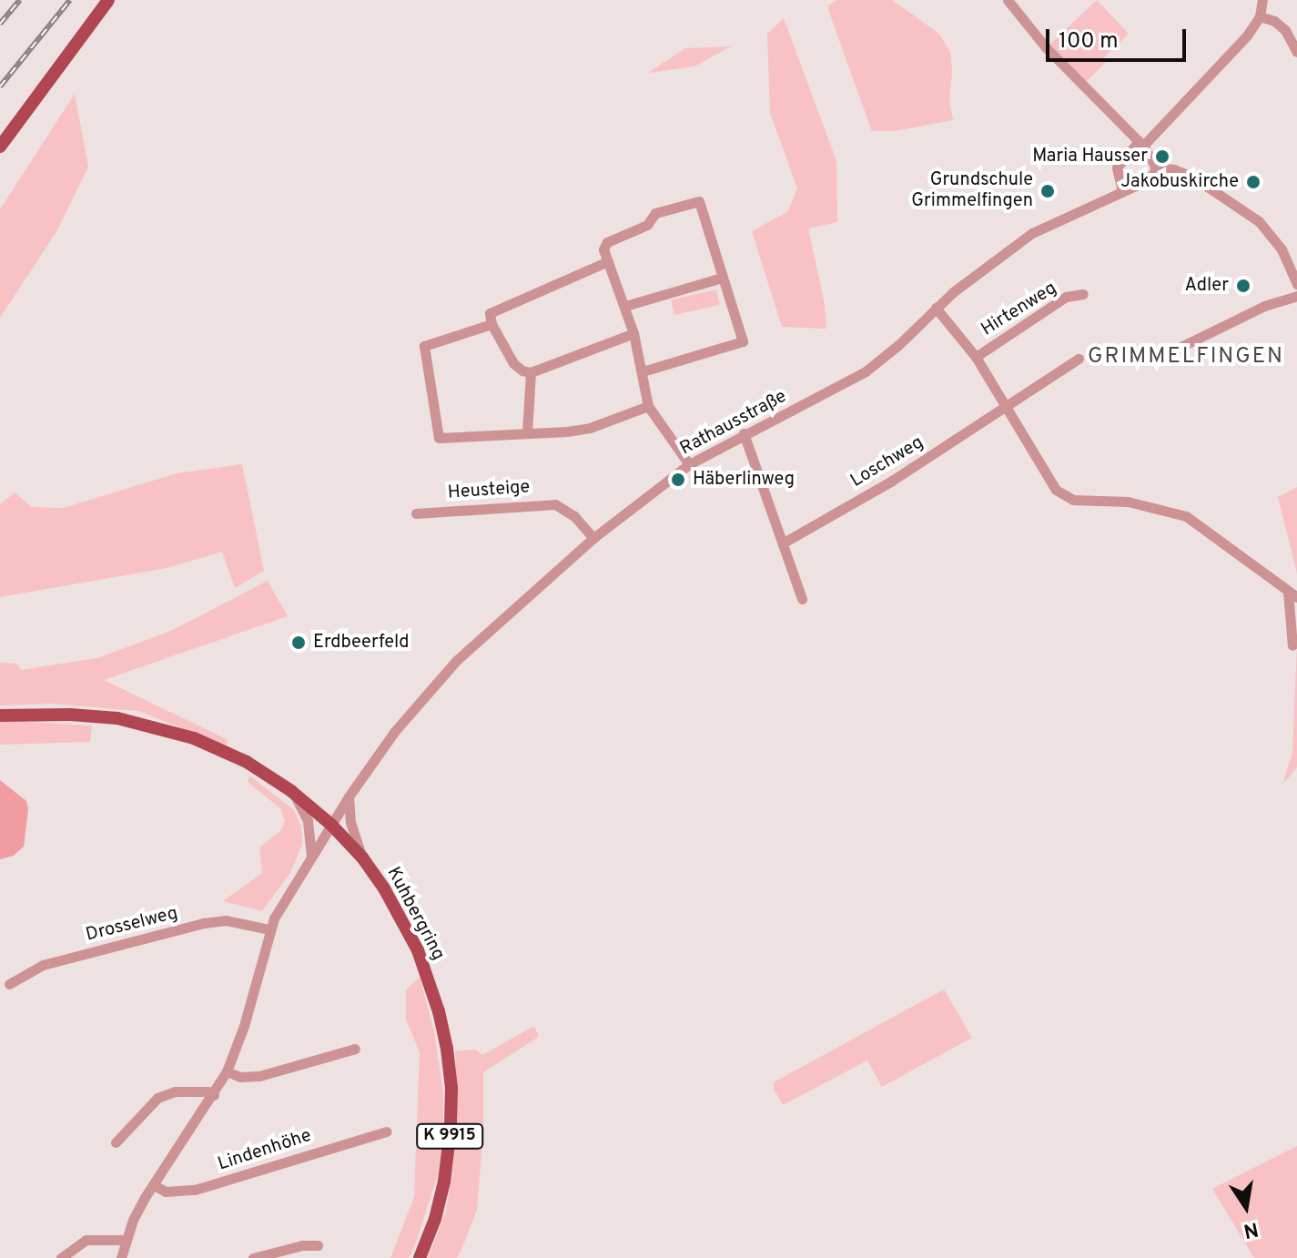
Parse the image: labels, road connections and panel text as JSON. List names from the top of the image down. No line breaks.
{"streets":{"main road":["Kuhbergring","K 9915"],"street":["Hirtenweg","Rathausstraße","Loschweg","Heusteige","Drosselweg","Lindenhöhe"]},"crossings":[["Rathausstraße","Heusteige"],["Rathausstraße","Kuhbergring"],["Rathausstraße","Drosselweg"]],"districts":["GRIMMELFINGEN"],"places":["Maria Hausser","Jakobuskirche","Grundschule Grimmelfingen","Adler","Häberlinweg","Erdbeerfeld"],"scale_bar":"100 m","north":"bottom"}
